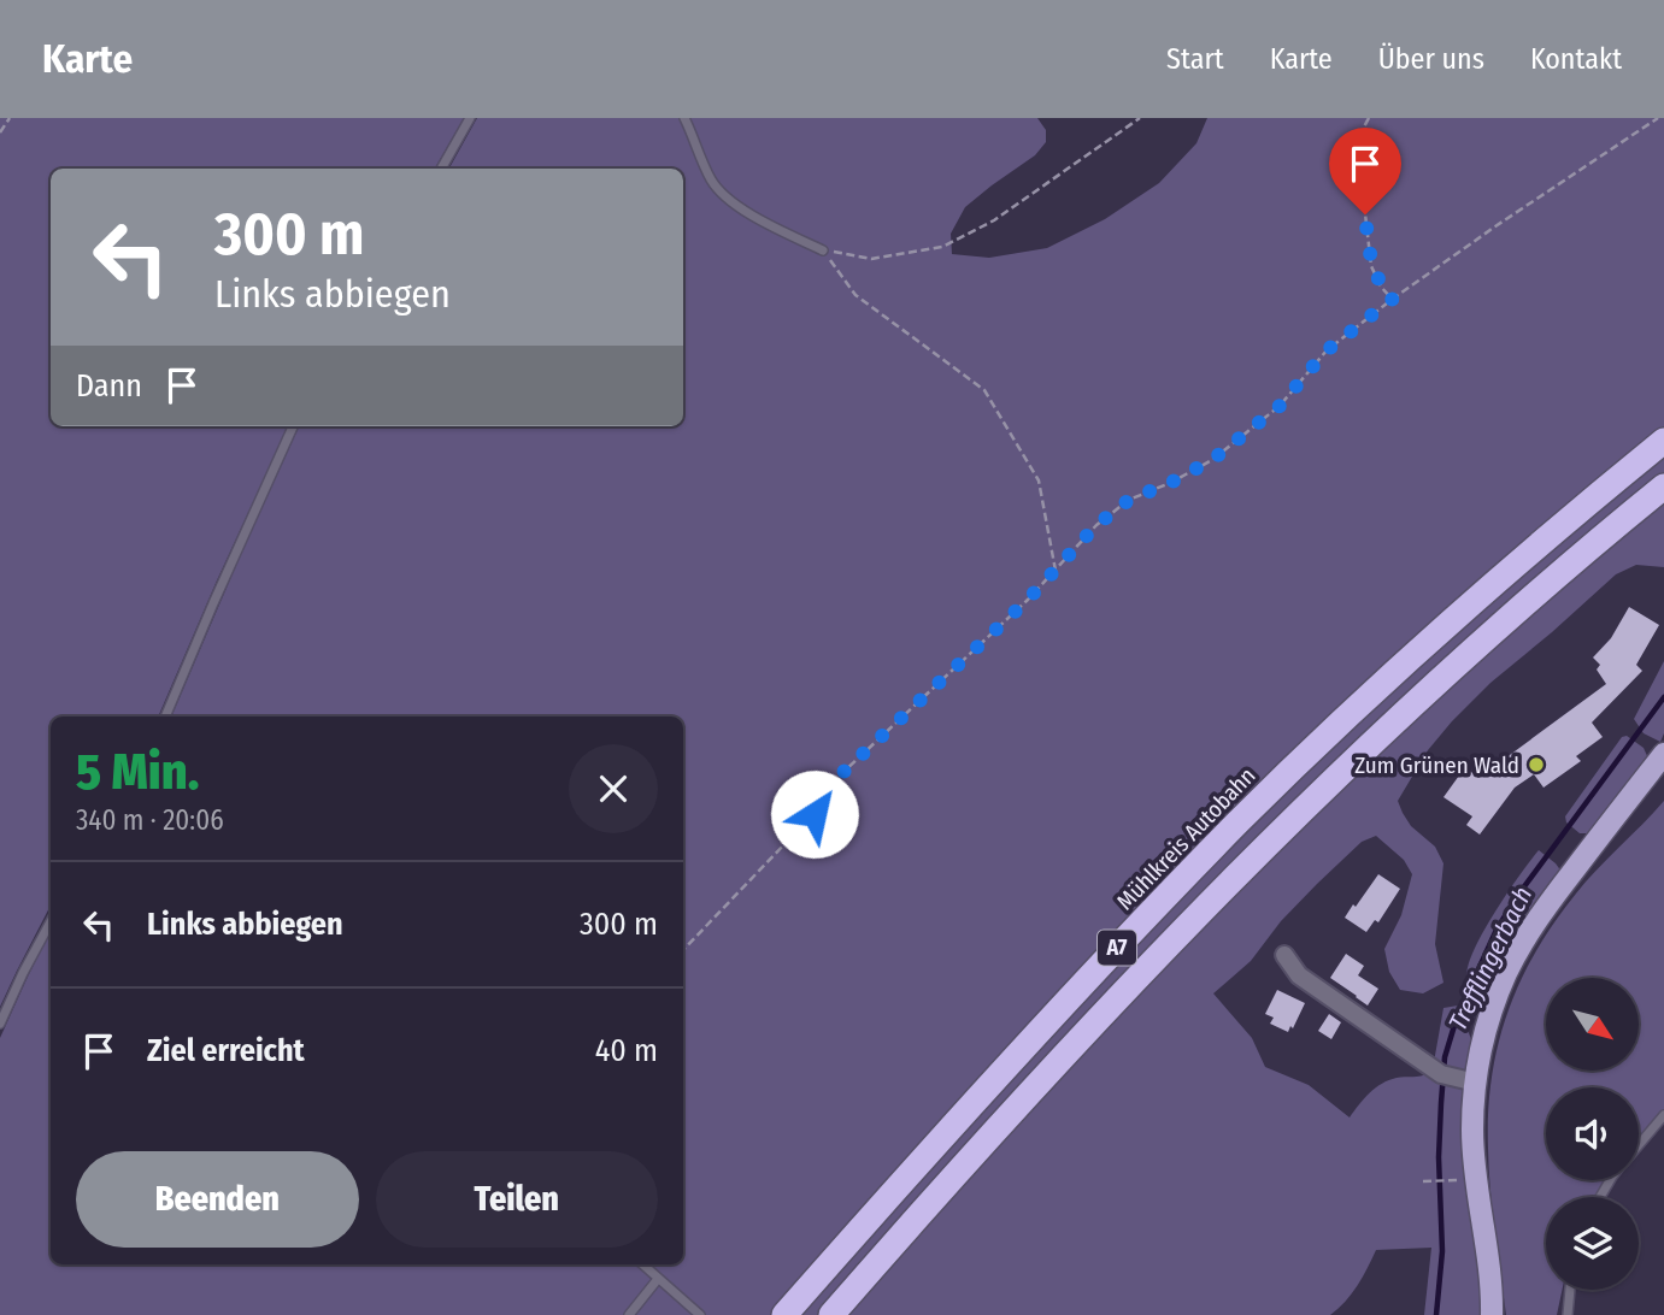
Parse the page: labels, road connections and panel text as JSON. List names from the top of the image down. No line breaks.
{"streets":{"highway":["Mühlkreis Autobahn","A7"]},"water":["Trefflingerbach"],"places":["Zum Grünen Wald"],"north":"bottom right","page":{"header":"Karte","nav":["Start","Karte","Über uns","Kontakt"],"turn":["300 m","Links abbiegen"],"then":"Dann","heading":["5 Min.","340 m · 20:06"],"list":[{"name":"Links abbiegen","value":"300 m"},{"name":"Ziel erreicht","value":"40 m"}],"buttons":["Beenden","Teilen"]}}
